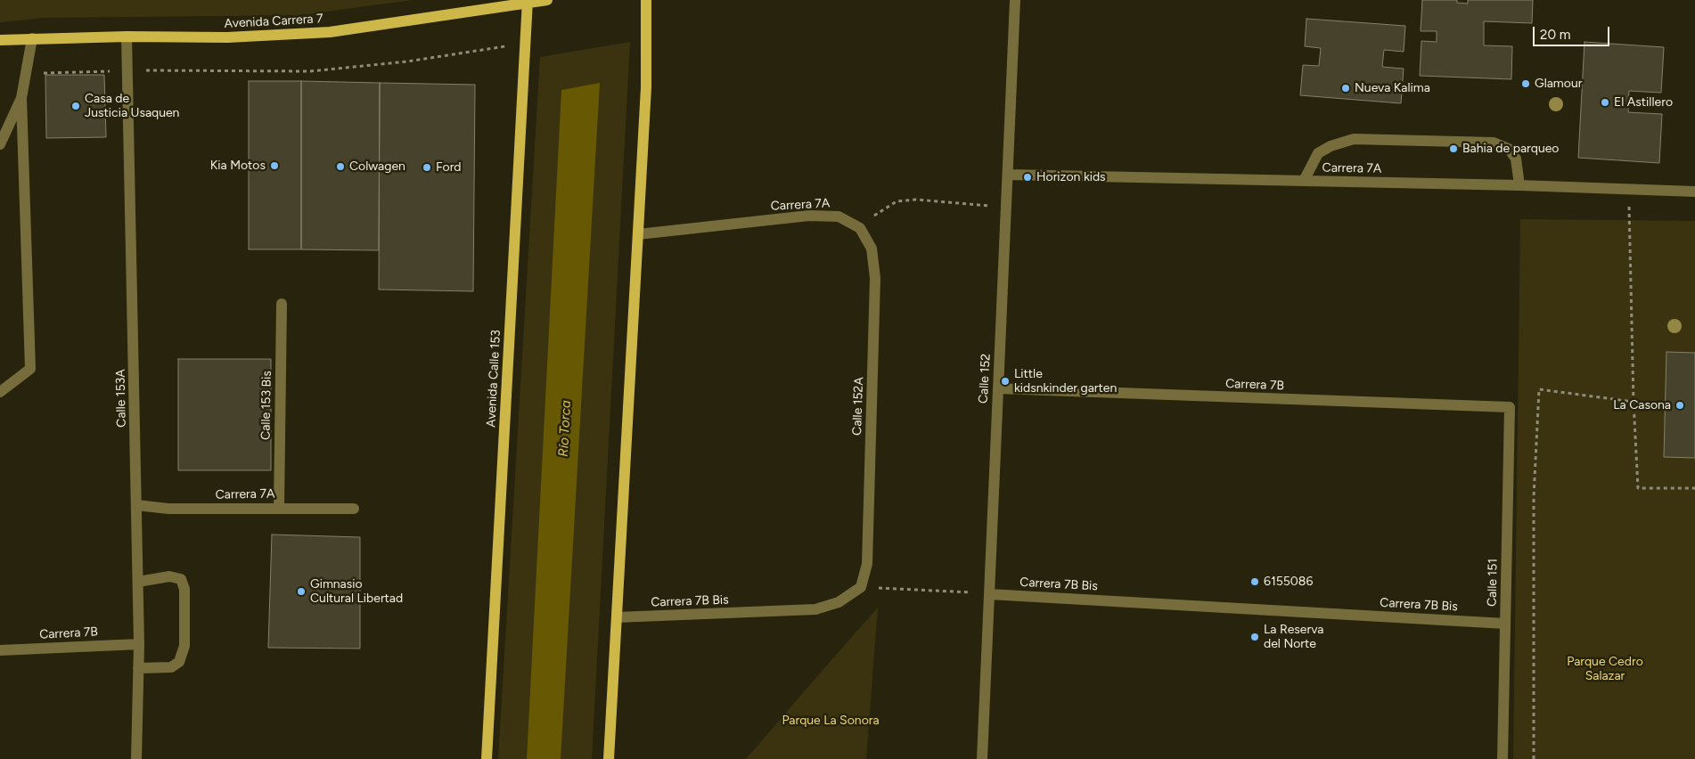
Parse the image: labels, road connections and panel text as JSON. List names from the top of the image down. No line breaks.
{"streets":{"main road":["Avenida Carrera 7","Avenida Calle 153"],"street":["Carrera 7A","Calle 152","Carrera 7B","Calle 153A","Calle 153 Bis","Calle 152A","Calle 151","Carrera 7B Bis"]},"crossings":[["Avenida Carrera 7","Avenida Calle 153"],["Avenida Carrera 7","Calle 153A"],["Carrera 7A","Calle 152"],["Carrera 7A","Calle 153A"],["Carrera 7A","Calle 153 Bis"],["Carrera 7A","Calle 152A"],["Calle 152","Carrera 7B"],["Calle 152","Carrera 7B Bis"],["Carrera 7B","Calle 153A"],["Carrera 7B","Calle 151"],["Calle 152A","Carrera 7B Bis"],["Calle 151","Carrera 7B Bis"]],"water":["Río Torca"],"parks":["Parque Cedro Salazar","Parque La Sonora"],"places":["Glamour","Nueva Kalima","El Astillero","Casa de Justicia Usaquen","Bahia de parqueo","Kia Motos","Colwagen","Ford","Horizon kids","Little kidsnkinder garten","La Casona","6155086","Gimnasio Cultural Libertad","La Reserva del Norte"],"scale_bar":"20 m"}
